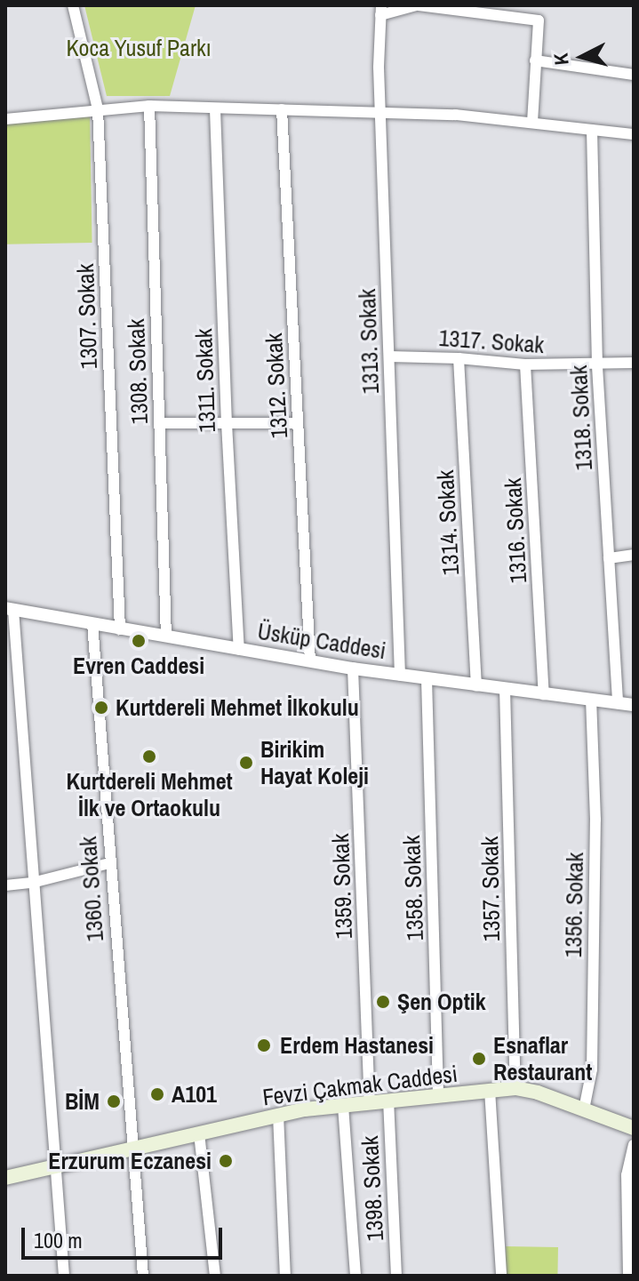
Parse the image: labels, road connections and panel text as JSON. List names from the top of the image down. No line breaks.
{"streets":{"main road":["Fevzi Çakmak Caddesi"],"street":["1307. Sokak","1313. Sokak","1317. Sokak","1308. Sokak","1311. Sokak","1312. Sokak","1318. Sokak","1314. Sokak","1316. Sokak","Üsküp Caddesi","1359. Sokak","1358. Sokak","1360. Sokak","1357. Sokak","1356. Sokak","1398. Sokak"]},"crossings":[["1307. Sokak","Üsküp Caddesi"],["1313. Sokak","1317. Sokak"],["1313. Sokak","Üsküp Caddesi"],["1317. Sokak","1318. Sokak"],["1317. Sokak","1314. Sokak"],["1317. Sokak","1316. Sokak"],["1308. Sokak","Üsküp Caddesi"],["1311. Sokak","Üsküp Caddesi"],["1312. Sokak","Üsküp Caddesi"],["1318. Sokak","Üsküp Caddesi"],["1314. Sokak","Üsküp Caddesi"],["1316. Sokak","Üsküp Caddesi"],["Üsküp Caddesi","1359. Sokak"],["Üsküp Caddesi","1358. Sokak"],["Üsküp Caddesi","1360. Sokak"],["Üsküp Caddesi","1357. Sokak"],["Üsküp Caddesi","1356. Sokak"],["1359. Sokak","Fevzi Çakmak Caddesi"],["1358. Sokak","Fevzi Çakmak Caddesi"],["1360. Sokak","Fevzi Çakmak Caddesi"],["1357. Sokak","Fevzi Çakmak Caddesi"],["1356. Sokak","Fevzi Çakmak Caddesi"],["Fevzi Çakmak Caddesi","1398. Sokak"]],"parks":["Koca Yusuf Parkı"],"places":["Evren Caddesi","Kurtdereli Mehmet İlkokulu","Kurtdereli Mehmet İlk ve Ortaokulu","Birikim Hayat Koleji","Şen Optik","Erdem Hastanesi","Esnaflar Restaurant","A101","BİM","Erzurum Eczanesi"],"scale_bar":"100 m","north":"left"}
